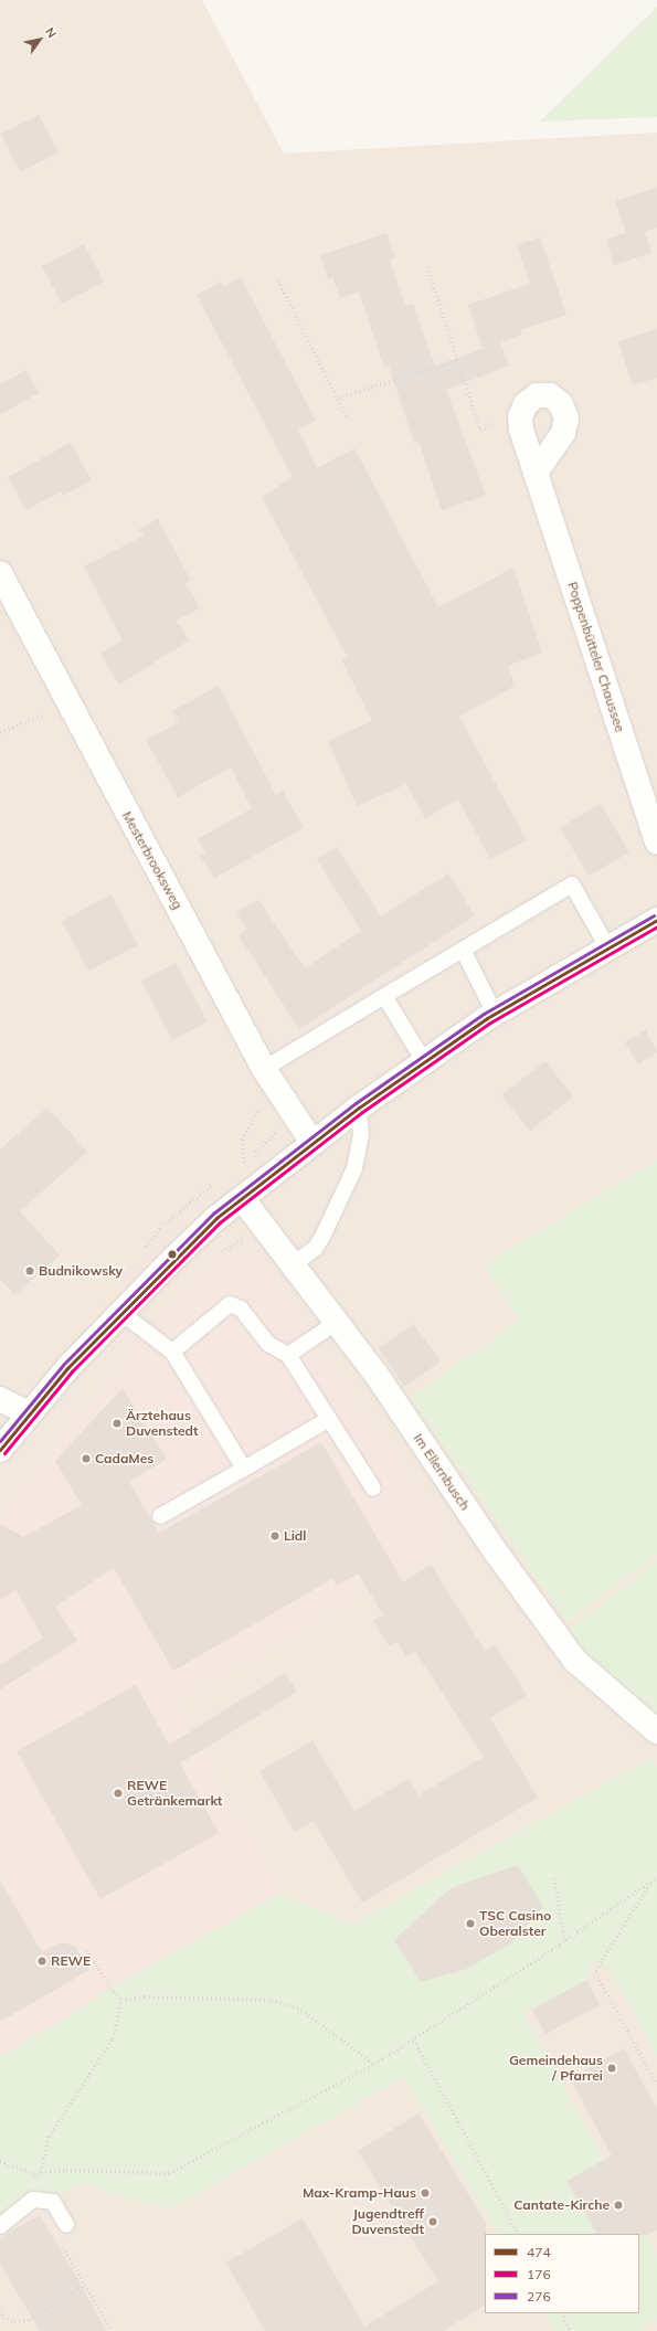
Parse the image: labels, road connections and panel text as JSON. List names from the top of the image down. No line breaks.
{"streets":{"street":["Poppenbütteler Chaussee","Mesterbrooksweg","Im Ellernbusch"]},"places":["Budnikowsky","Ärztehaus Duvenstedt","CadaMes","Lidl","REWE Getränkemarkt","TSC Casino Oberalster","REWE","Gemeindehaus / Pfarrei","Max-Kramp-Haus","Cantate-Kirche","Jugendtreff Duvenstedt"],"lines":["transit line 276","transit line 474","transit line 176"],"legend":["474","176","276"],"north":"top right"}
